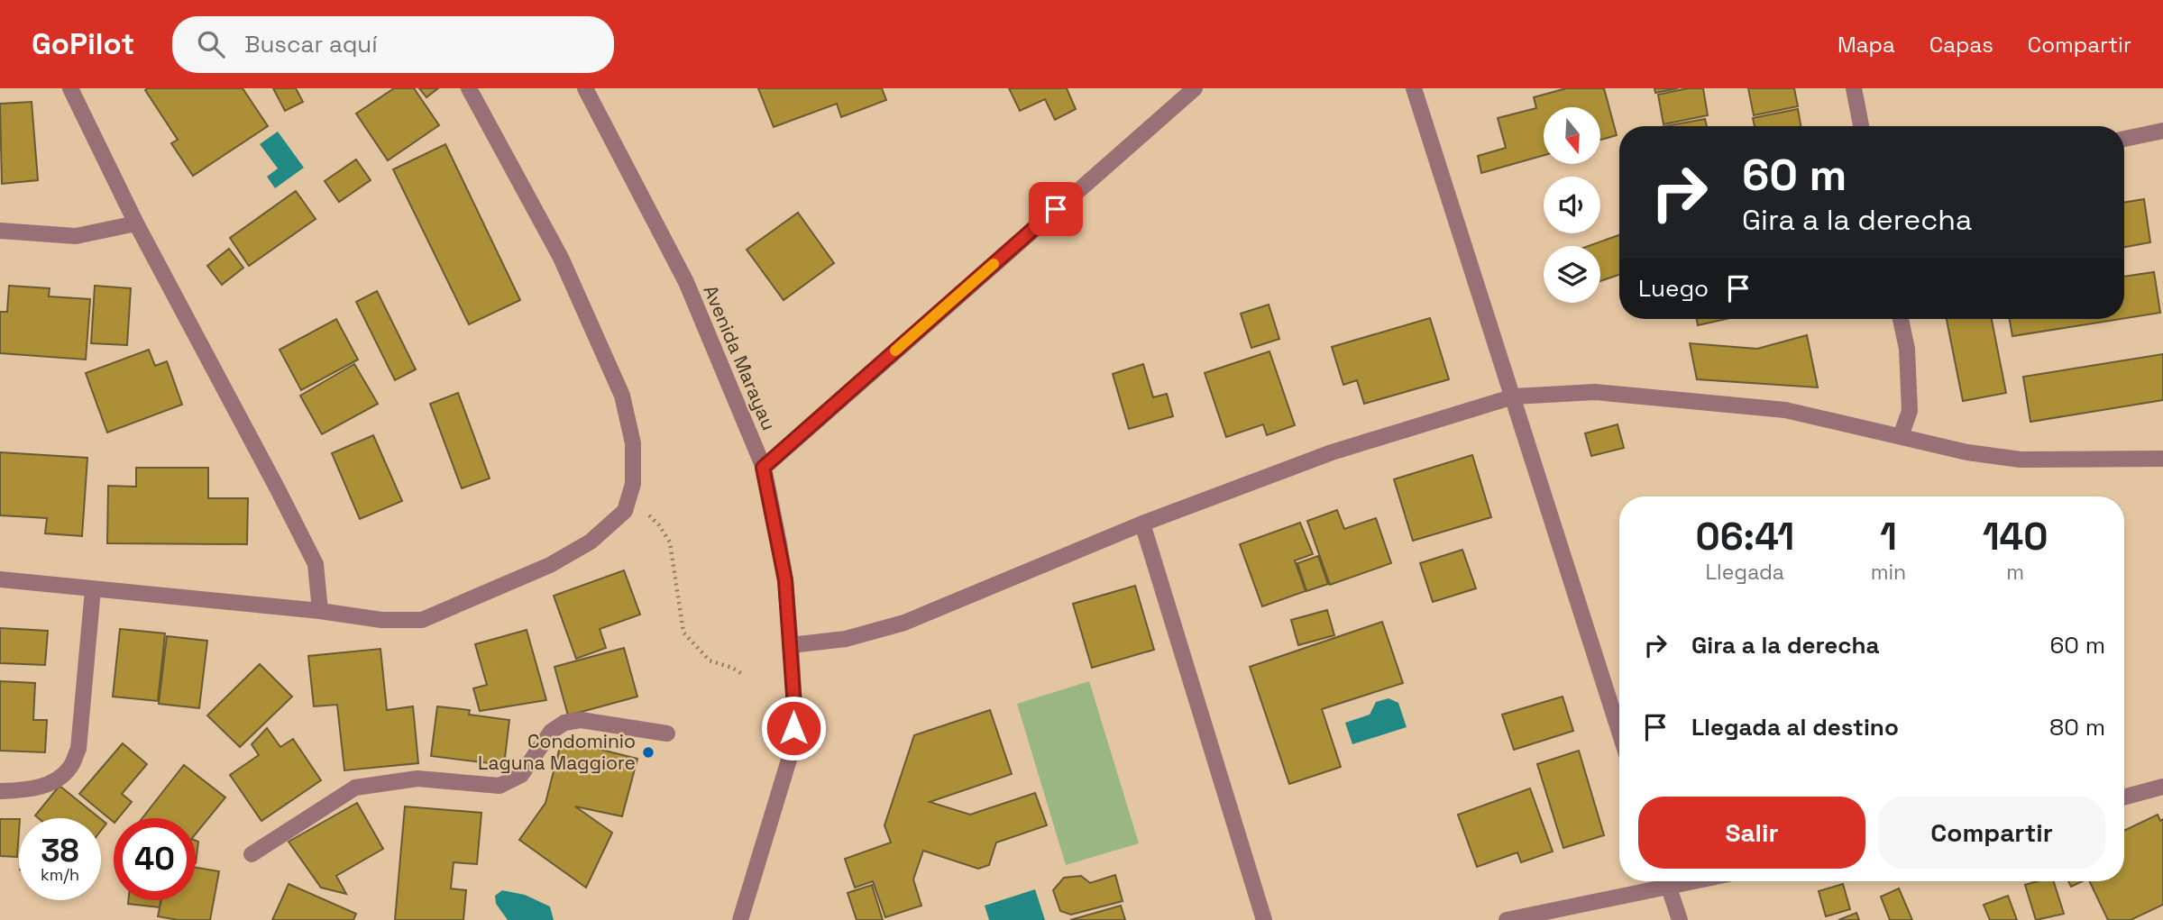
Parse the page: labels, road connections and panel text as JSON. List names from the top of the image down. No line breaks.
{"streets":{"street":["Avenida Marayau"]},"places":["Condominio Laguna Maggiore"],"north":"bottom","page":{"header":"GoPilot","search":"Buscar aquí","nav":["Mapa","Capas","Compartir"],"turn":["60 m","Gira a la derecha"],"then":"Luego","eta":["06:41","Llegada","1","min","140","m"],"list":[{"name":"Gira a la derecha","value":"60 m"},{"name":"Llegada al destino","value":"80 m"}],"buttons":["Salir","Compartir"],"speed":"38 km/h","limit":"40"}}
